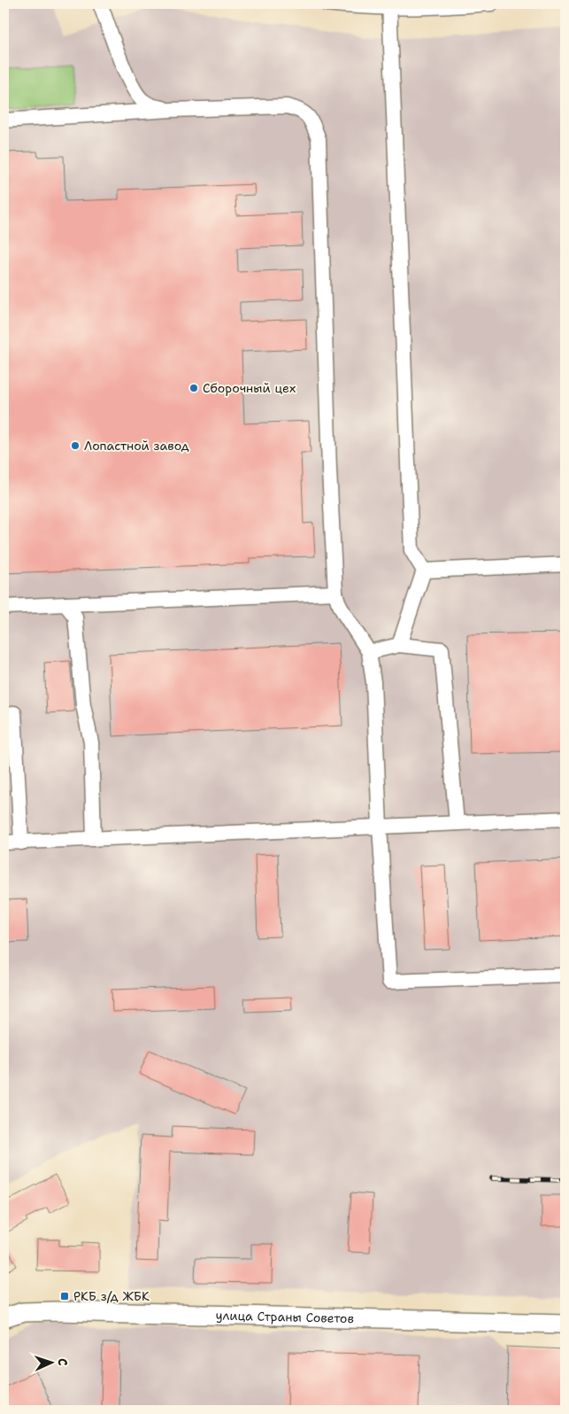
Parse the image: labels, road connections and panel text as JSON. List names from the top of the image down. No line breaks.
{"streets":{"main road":["улица Страны Советов"]},"places":{"other":["Сборочный цех","Лопастной завод"],"transit":["РКБ з/д ЖБК"]},"north":"right"}
